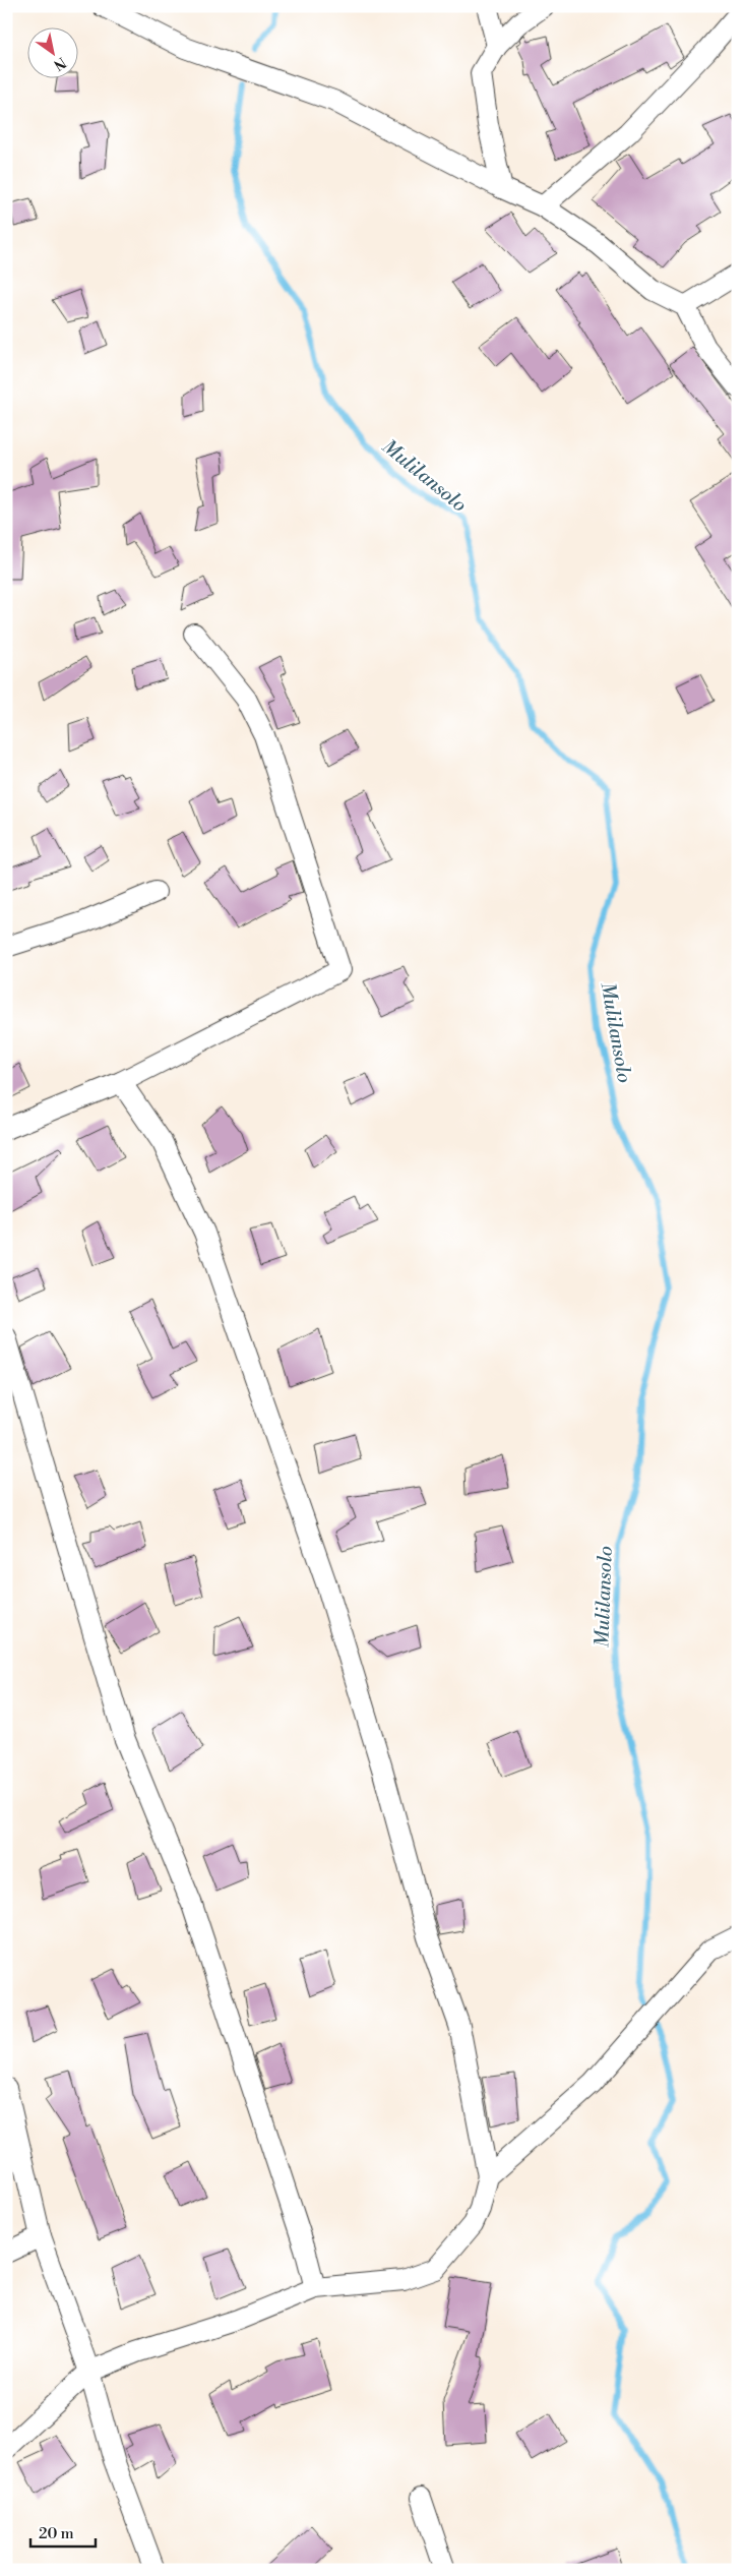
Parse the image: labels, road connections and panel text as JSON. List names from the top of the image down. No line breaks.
{"water":["Mulilansolo"],"scale_bar":"20 m","north":"bottom right"}
